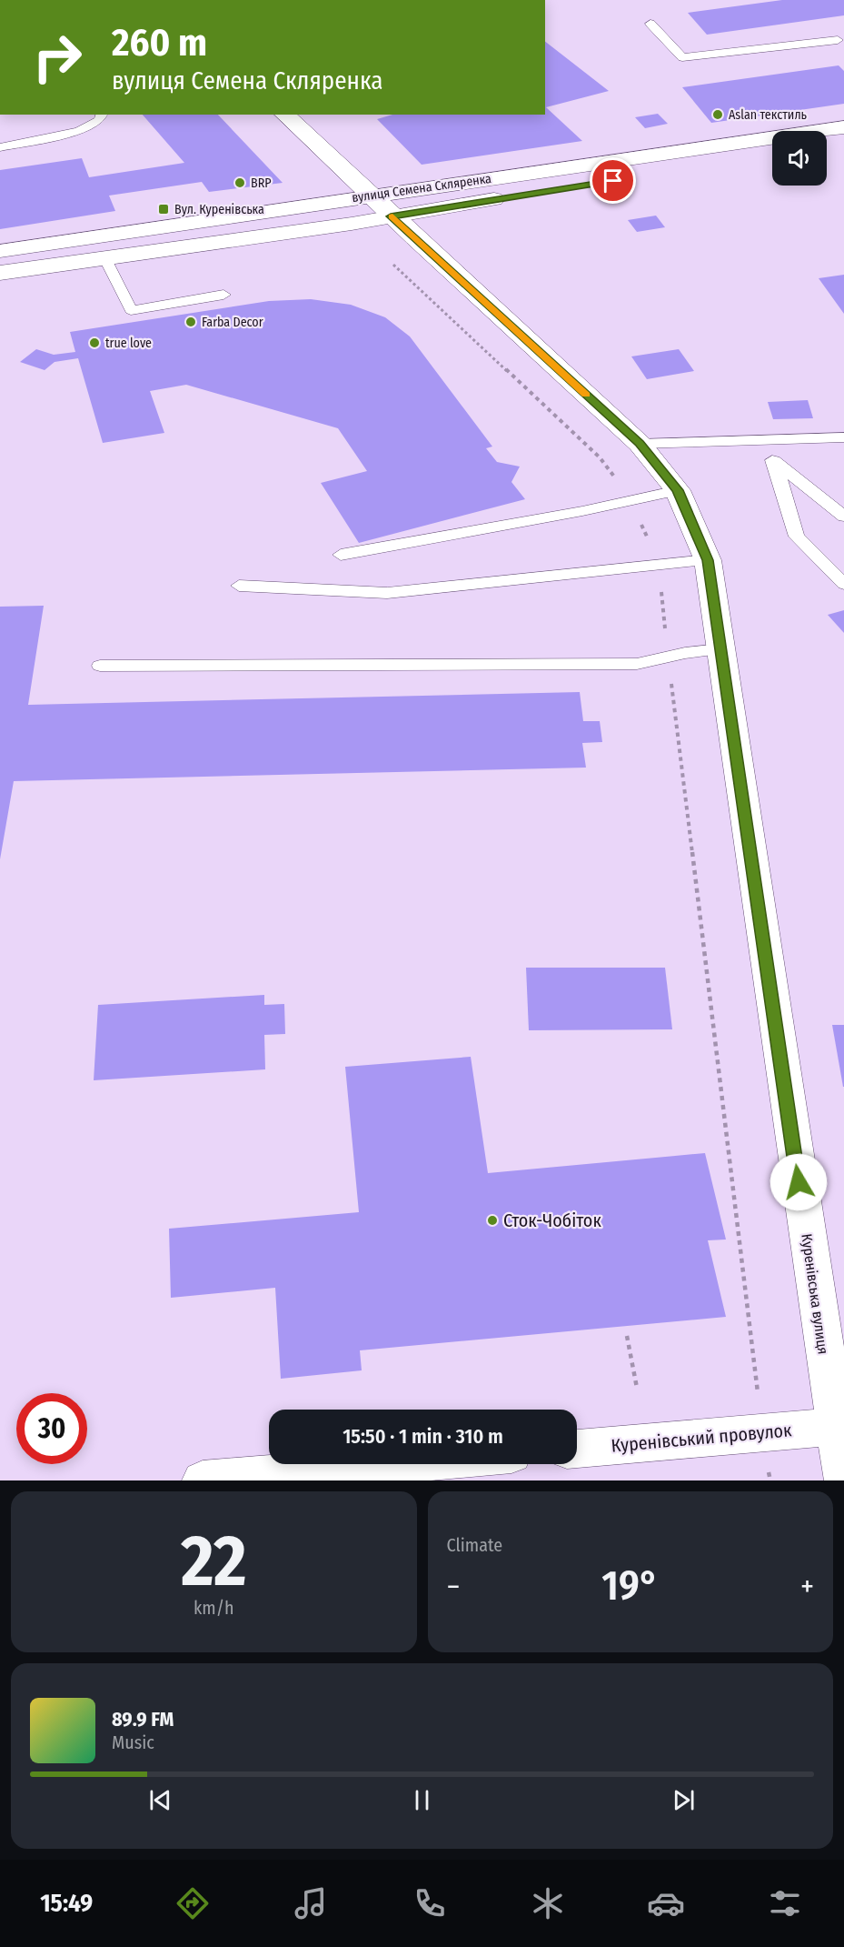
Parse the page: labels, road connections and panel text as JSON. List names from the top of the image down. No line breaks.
{"streets":{"street":["вулиця Семена Скляренка","Куренівська вулиця","Куренівський провулок"]},"crossings":[["вулиця Семена Скляренка","Куренівська вулиця"],["Куренівська вулиця","Куренівський провулок"]],"places":{"other":["Aslan текстиль","BRP","Farba Decor","true love","Сток-Чобіток"],"transit":["Вул. Куренівська"]},"page":{"turn":["260 m","вулиця Семена Скляренка"],"limit":"30","trip":"15:50 · 1 min · 310 m","tile":[["22","km/h"],"Climate"],"heat":["−","19°","+"],"song":["89.9 FM","Music"],"tabs":"15:49"}}
